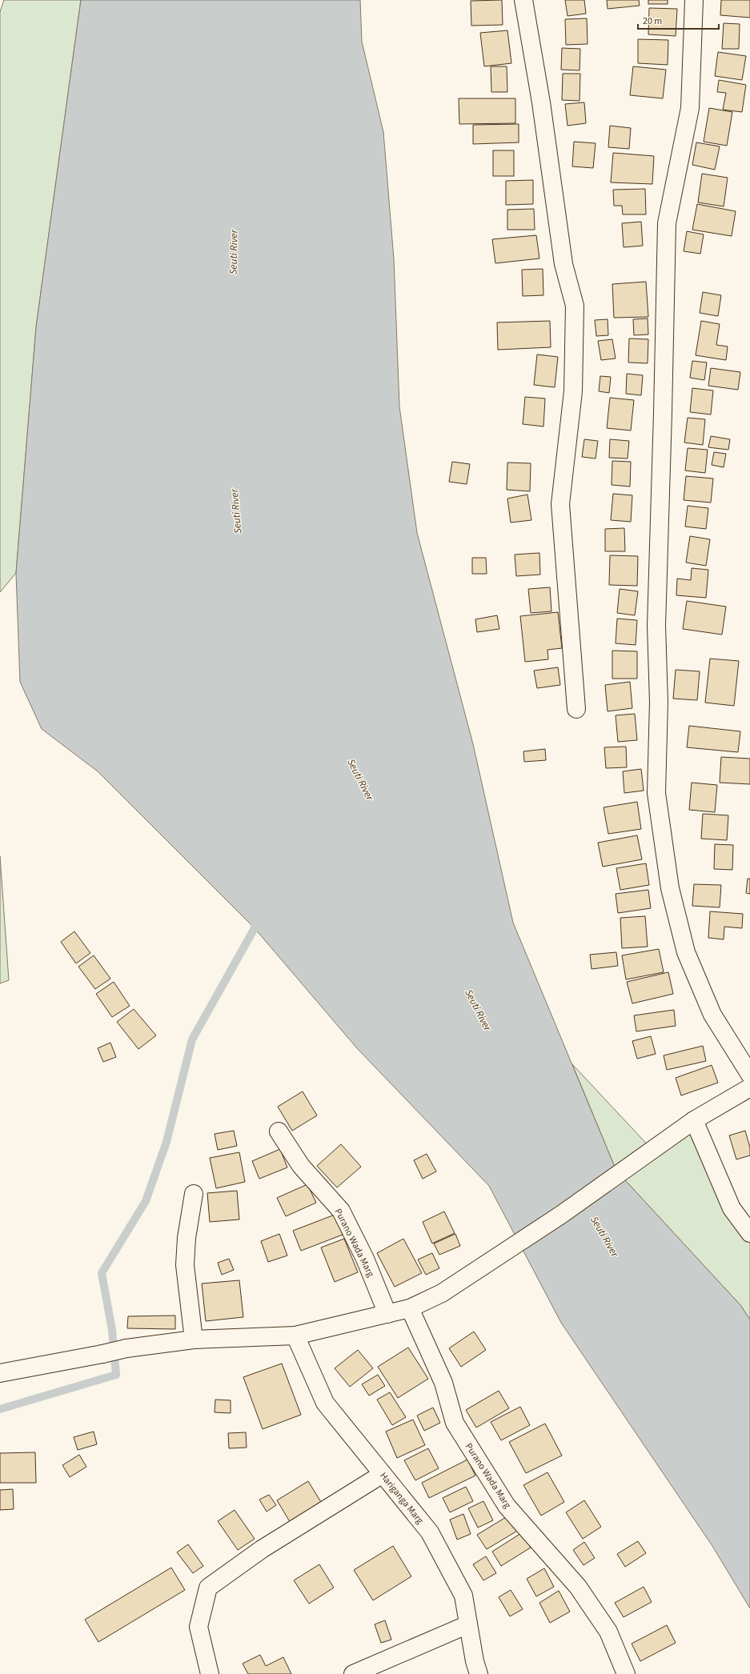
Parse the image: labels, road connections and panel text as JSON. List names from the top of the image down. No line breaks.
{"streets":{"street":["Purano Wada Marg","Hariganga Marg"]},"water":["Seuti River"],"scale_bar":"20 m"}
